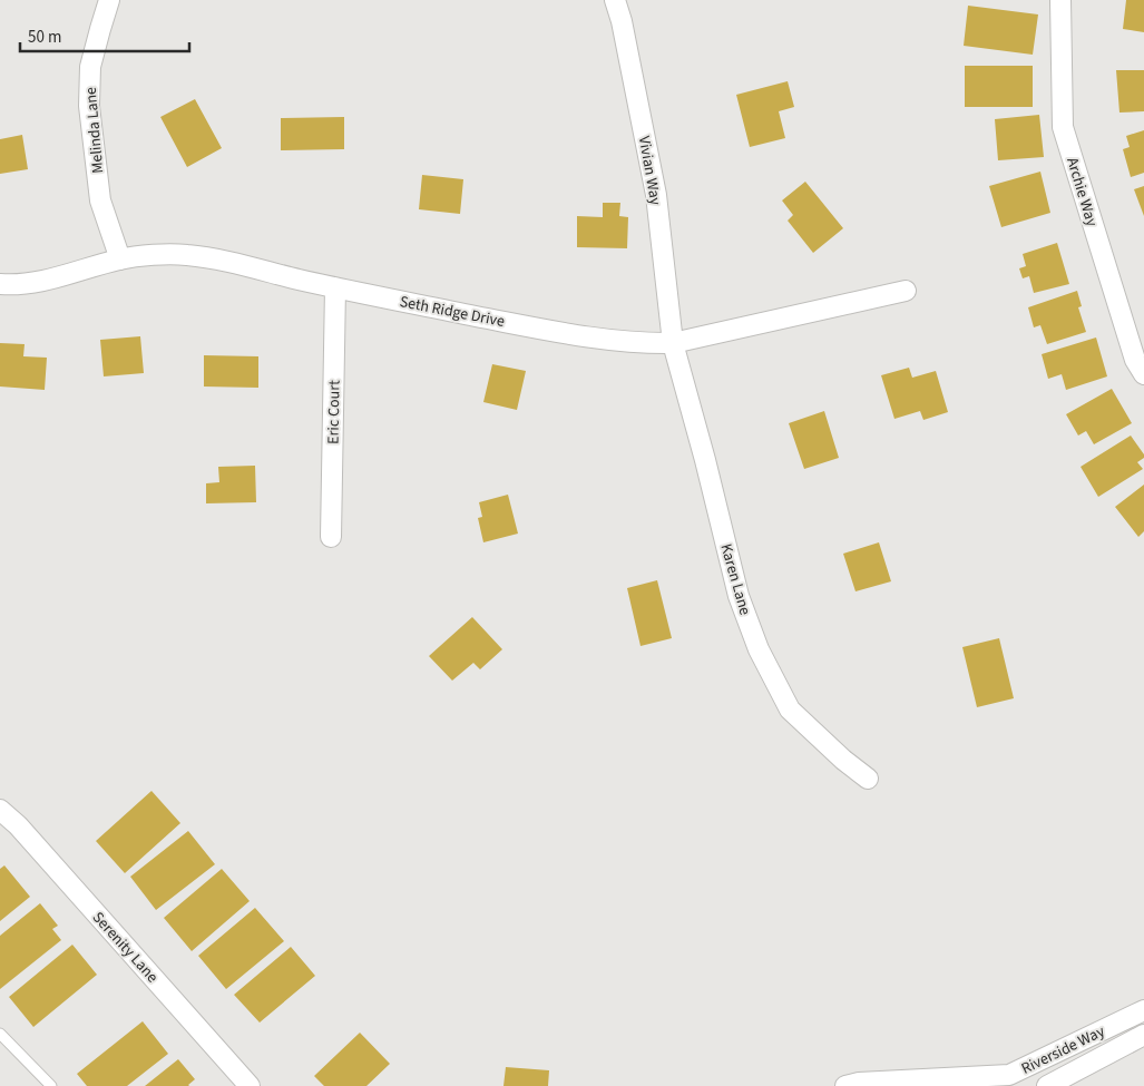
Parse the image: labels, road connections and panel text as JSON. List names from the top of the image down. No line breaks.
{"streets":{"street":["Melinda Lane","Vivian Way","Archie Way","Seth Ridge Drive","Eric Court","Karen Lane","Serenity Lane","Riverside Way"]},"crossings":[["Melinda Lane","Seth Ridge Drive"],["Vivian Way","Seth Ridge Drive"],["Vivian Way","Karen Lane"],["Seth Ridge Drive","Eric Court"],["Seth Ridge Drive","Karen Lane"]],"scale_bar":"50 m"}
